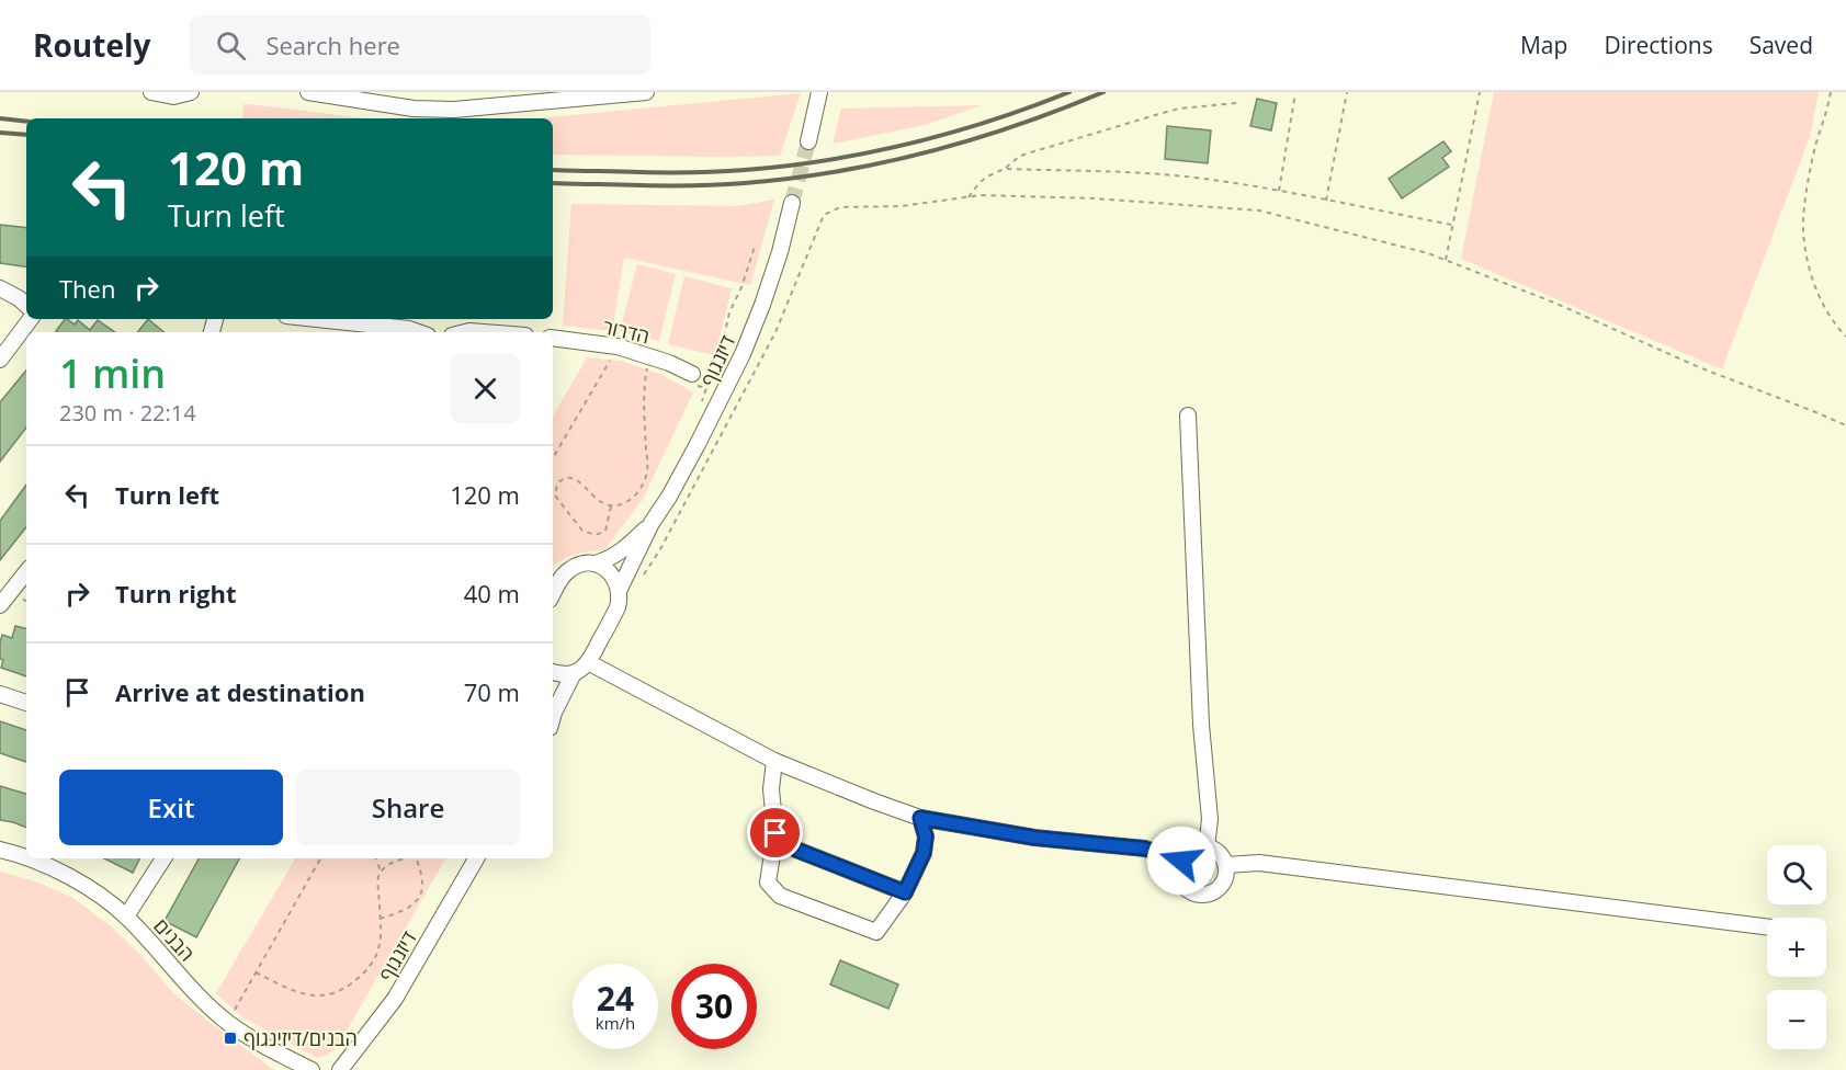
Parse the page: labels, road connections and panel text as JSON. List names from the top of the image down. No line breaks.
{"streets":{"street":["הדרור","דיזנגוף","הבנים"]},"places":{"transit":["הבנים/דיזינגוף"]},"page":{"header":"Routely","search":"Search here","nav":["Map","Directions","Saved"],"turn":["120 m","Turn left"],"then":"Then","heading":["1 min","230 m · 22:14"],"list":[{"name":"Turn left","value":"120 m"},{"name":"Turn right","value":"40 m"},{"name":"Arrive at destination","value":"70 m"}],"buttons":["Exit","Share"],"map_buttons":["+","−"],"speed":"24 km/h","limit":"30"}}
